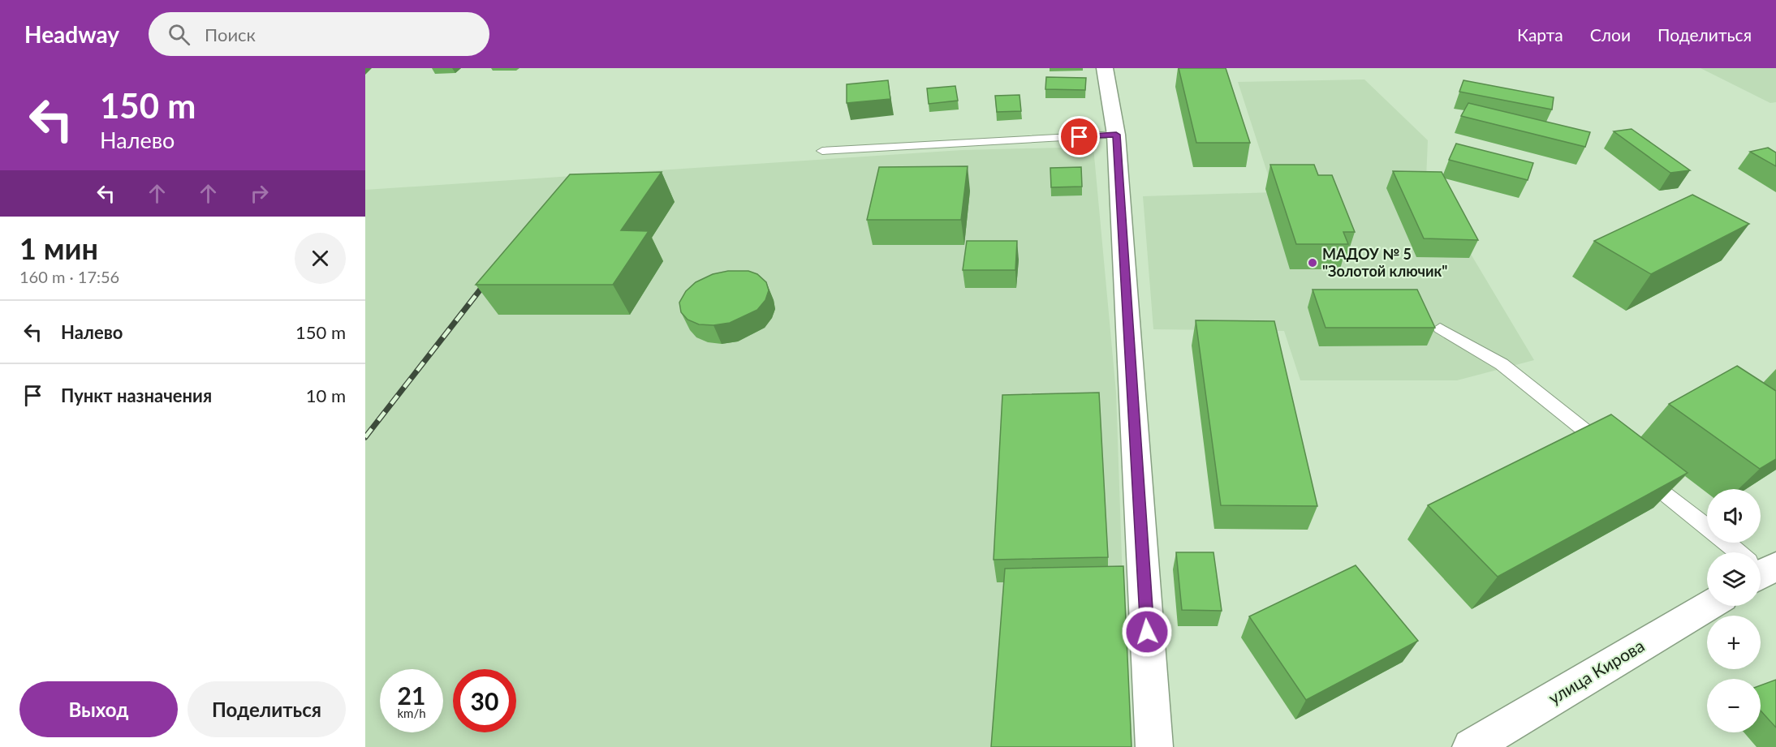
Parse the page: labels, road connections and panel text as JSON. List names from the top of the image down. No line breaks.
{"streets":{"street":["улица Кирова"]},"places":["МАДОУ № 5 \"Золотой ключик\""],"page":{"header":"Headway","search":"Поиск","nav":["Карта","Слои","Поделиться"],"turn":["150 m","Налево"],"heading":["1 мин","160 m · 17:56"],"list":[{"name":"Налево","value":"150 m"},{"name":"Пункт назначения","value":"10 m"}],"map_buttons":["+","−"],"speed":"21 km/h","limit":"30","buttons":["Выход","Поделиться"]}}
